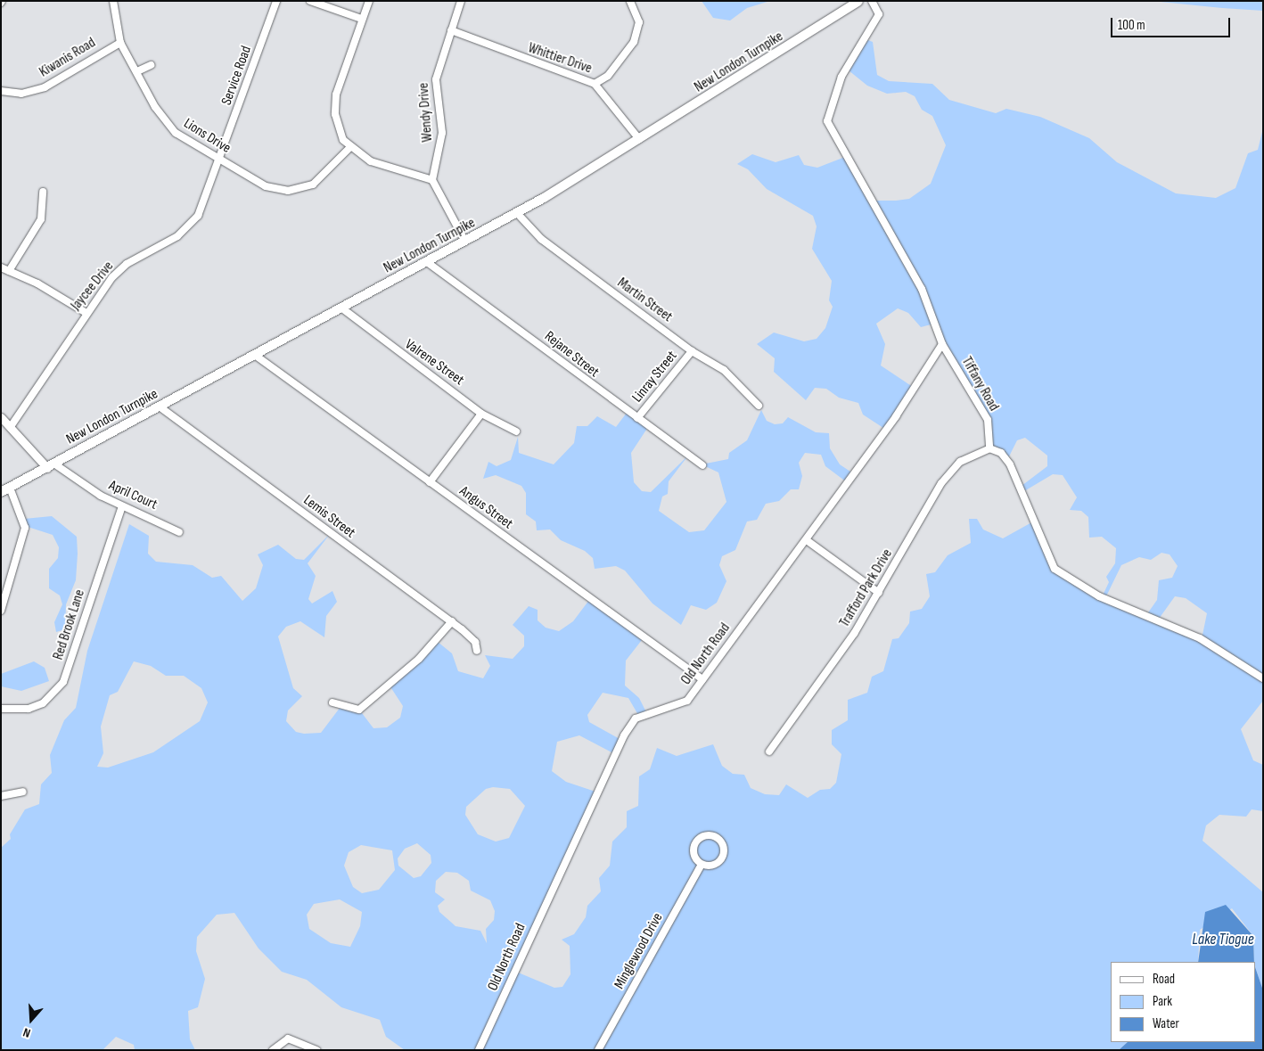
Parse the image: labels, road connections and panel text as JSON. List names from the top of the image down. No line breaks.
{"streets":{"main road":["New London Turnpike"],"street":["Kiwanis Road","Whittier Drive","Service Road","Wendy Drive","Lions Drive","Jaycee Drive","Martin Street","Rejane Street","Valrene Street","Linray Street","Tiffany Road","April Court","Angus Street","Lemis Street","Trafford Park Drive","Red Brook Lane","Old North Road","Minglewood Drive"]},"crossings":[["Kiwanis Road","Lions Drive"],["Whittier Drive","New London Turnpike"],["Whittier Drive","Wendy Drive"],["New London Turnpike","Martin Street"],["New London Turnpike","Rejane Street"],["New London Turnpike","Valrene Street"],["New London Turnpike","April Court"],["New London Turnpike","Angus Street"],["New London Turnpike","Lemis Street"],["Service Road","Lions Drive"],["Service Road","Jaycee Drive"],["Lions Drive","Jaycee Drive"],["Martin Street","Linray Street"],["Rejane Street","Linray Street"],["Tiffany Road","Trafford Park Drive"],["Tiffany Road","Old North Road"],["April Court","Red Brook Lane"],["Angus Street","Old North Road"]],"water":["Lake Tiogue"],"legend":["Road","Park","Water"],"scale_bar":"100 m","north":"bottom"}
